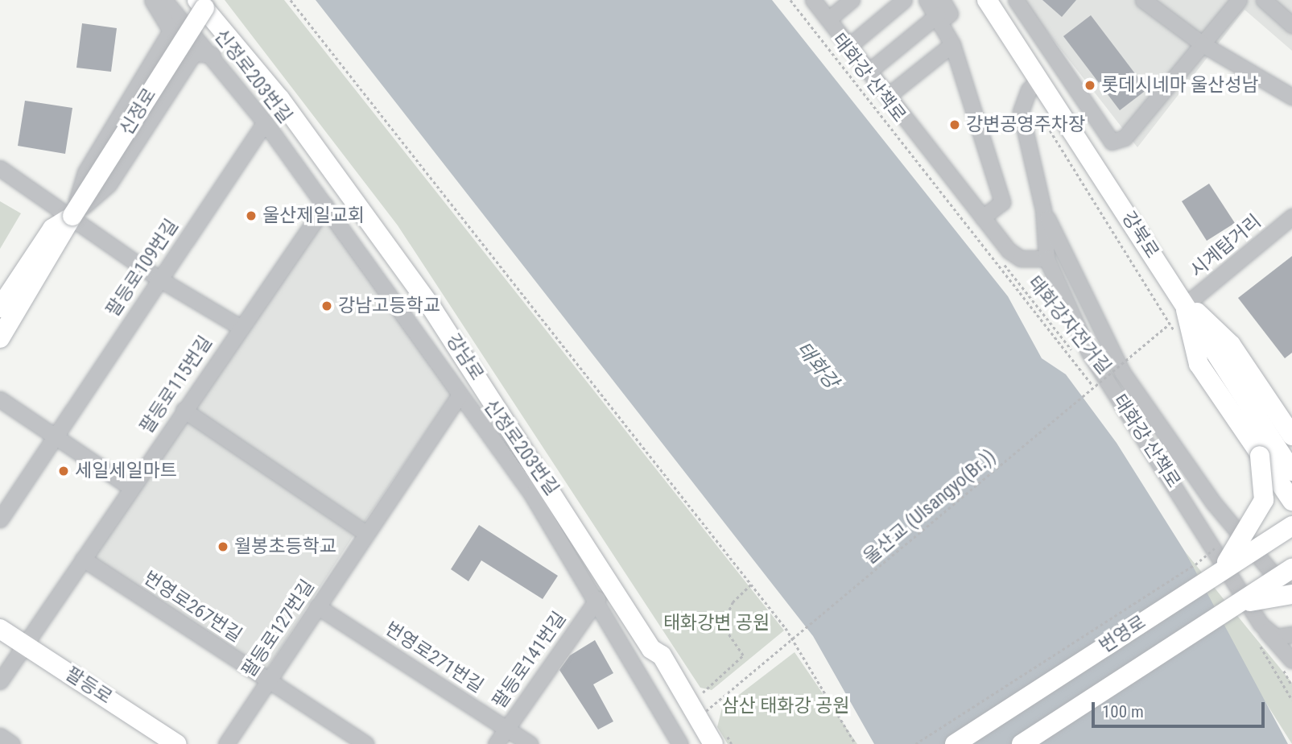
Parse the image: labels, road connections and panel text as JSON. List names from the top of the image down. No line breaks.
{"streets":{"main road":["신정로","강북로","강남로","번영로","팔등로"],"street":["신정로203번길","시계탑거리","팔등로109번길","팔등로115번길","번영로267번길","팔등로127번길","번영로271번길","팔등로141번길"],"path":["태화강 산책로","태화강자전거길","울산교 (Ulsangyo(Br.))"]},"crossings":[["신정로203번길","팔등로109번길"],["신정로203번길","팔등로115번길"],["신정로203번길","팔등로127번길"],["신정로203번길","팔등로141번길"],["신정로","강남로"],["강북로","시계탑거리"],["강남로","울산교 (Ulsangyo(Br.))"],["팔등로115번길","번영로267번길"],["팔등로115번길","팔등로"],["번영로267번길","팔등로127번길"],["팔등로127번길","번영로271번길"],["번영로271번길","팔등로141번길"]],"water":["태화강"],"parks":["태화강변 공원","삼산 태화강 공원"],"places":["롯데시네마 울산성남","강변공영주차장","울산제일교회","강남고등학교","세일세일마트","월봉초등학교"],"scale_bar":"100 m"}
